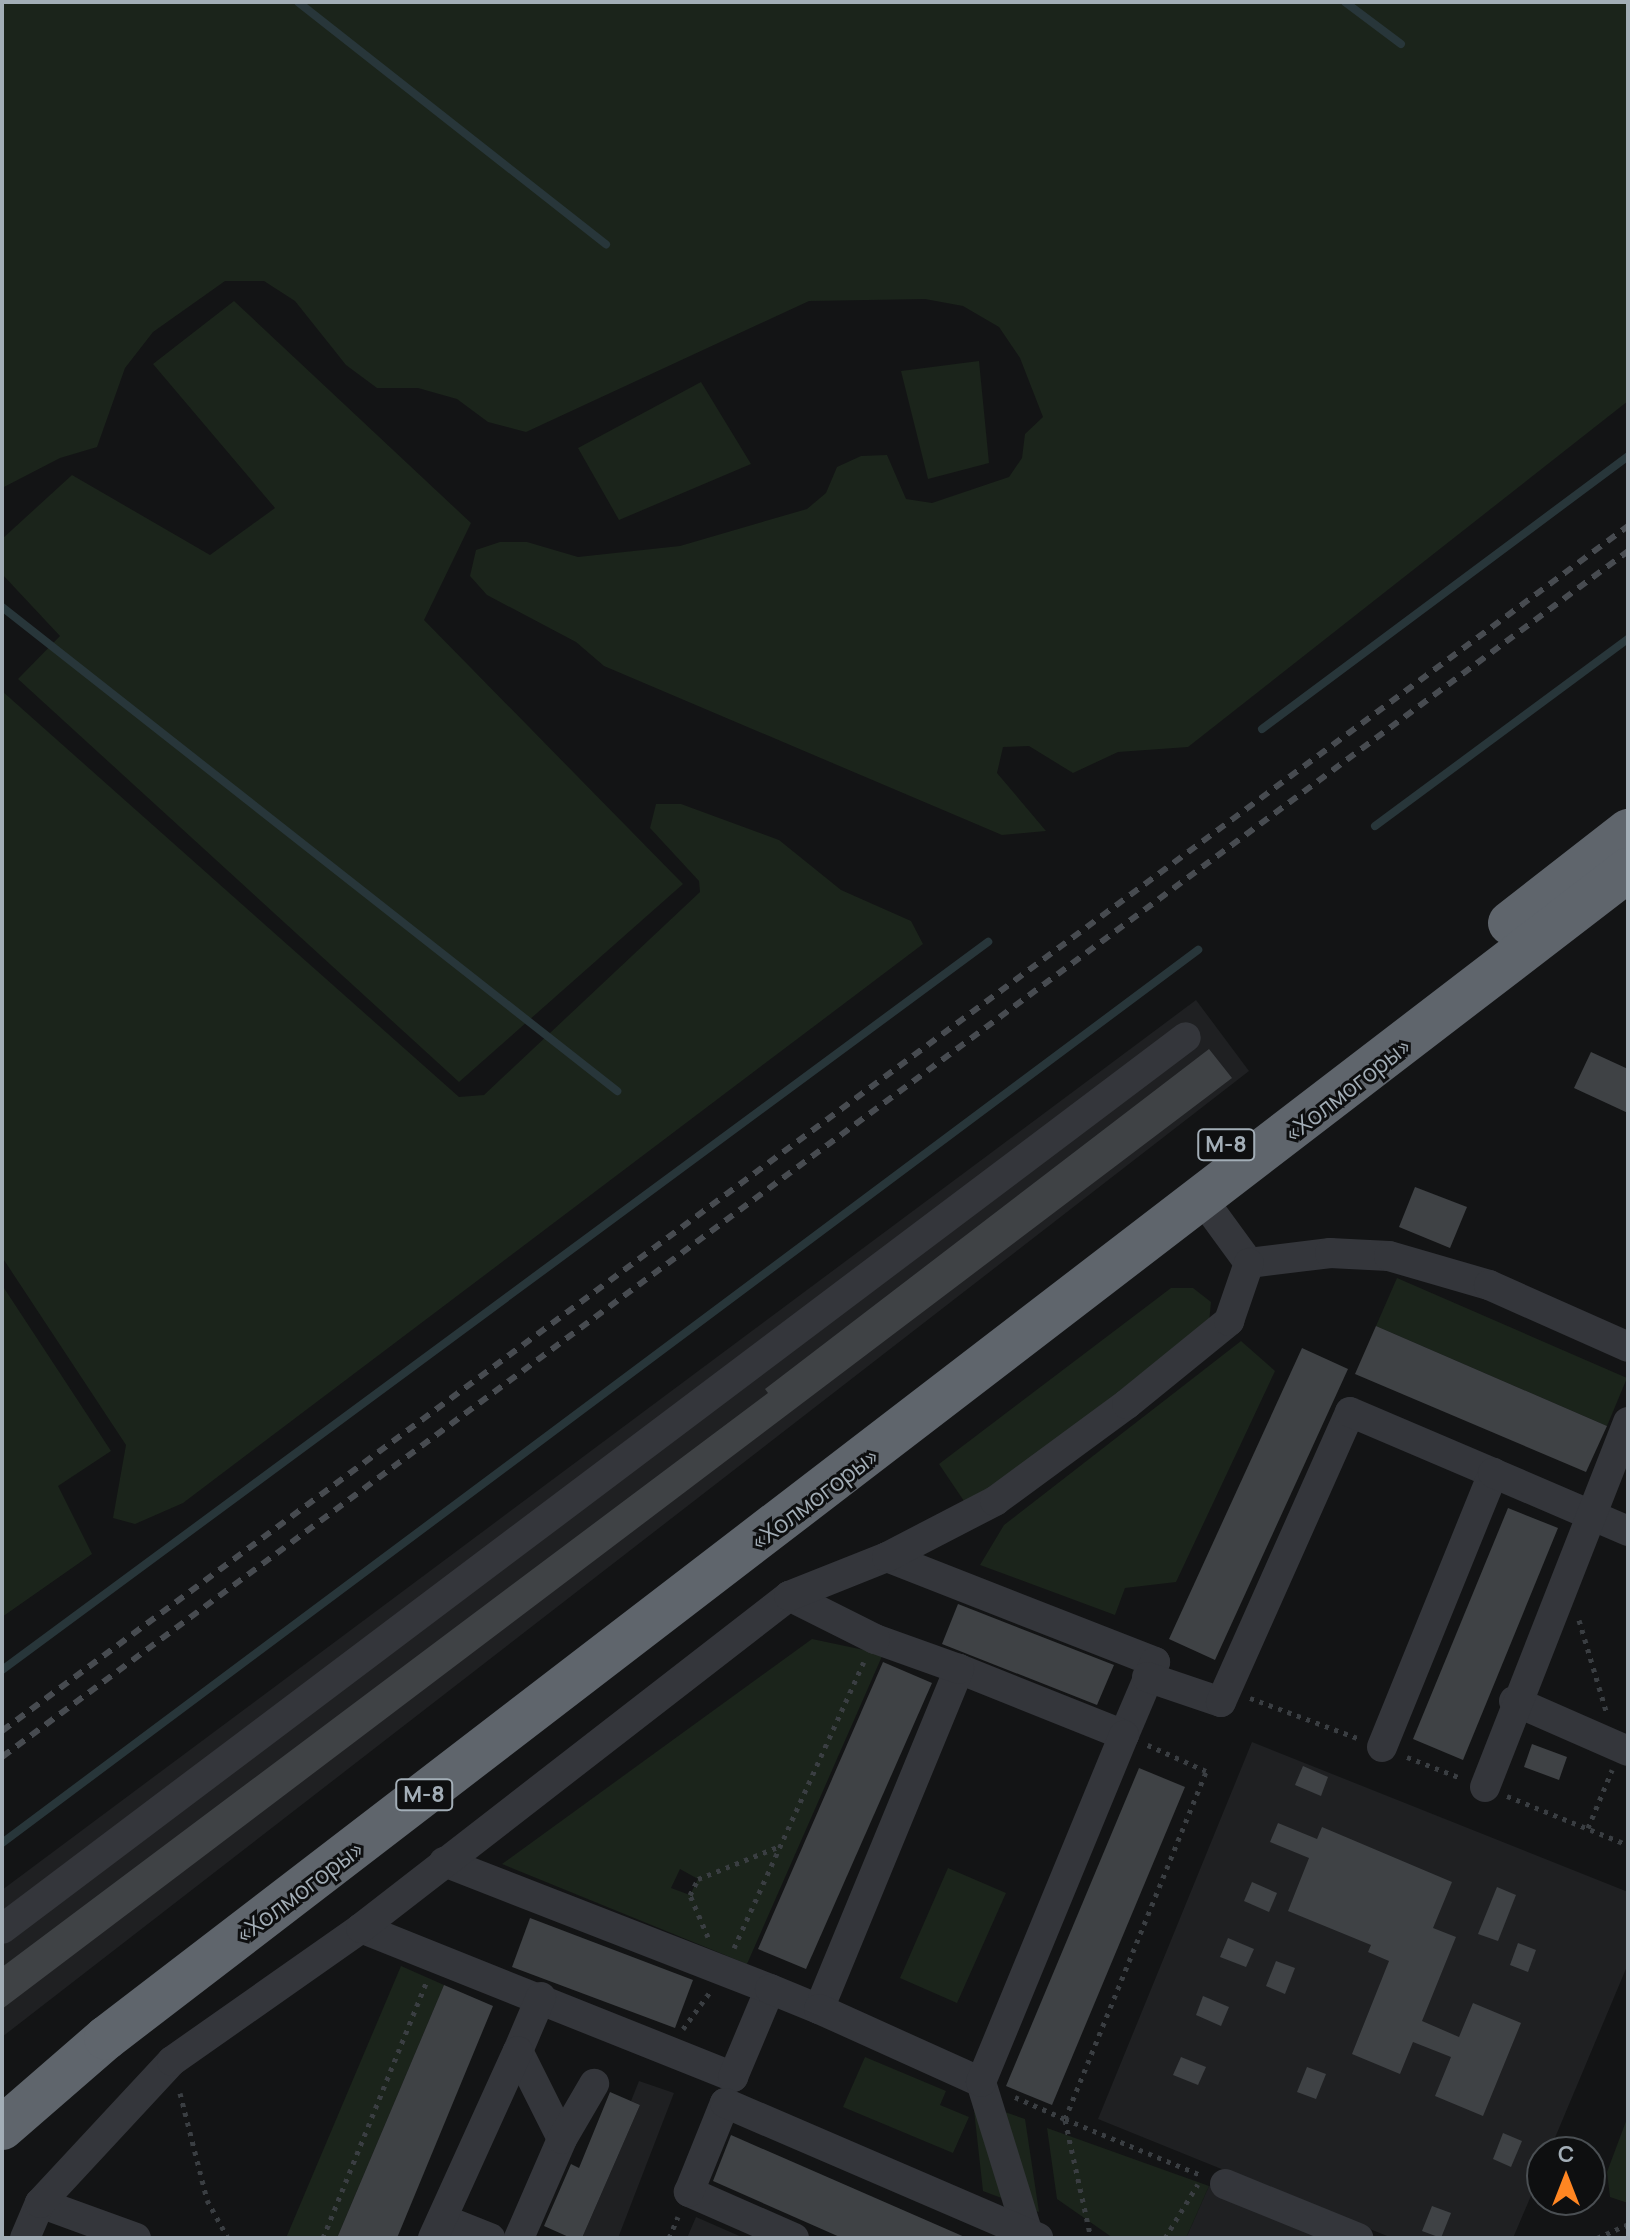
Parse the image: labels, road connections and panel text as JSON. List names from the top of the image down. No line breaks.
{"streets":{"highway":["«Холмогоры»","М-8"]},"north":"top"}
